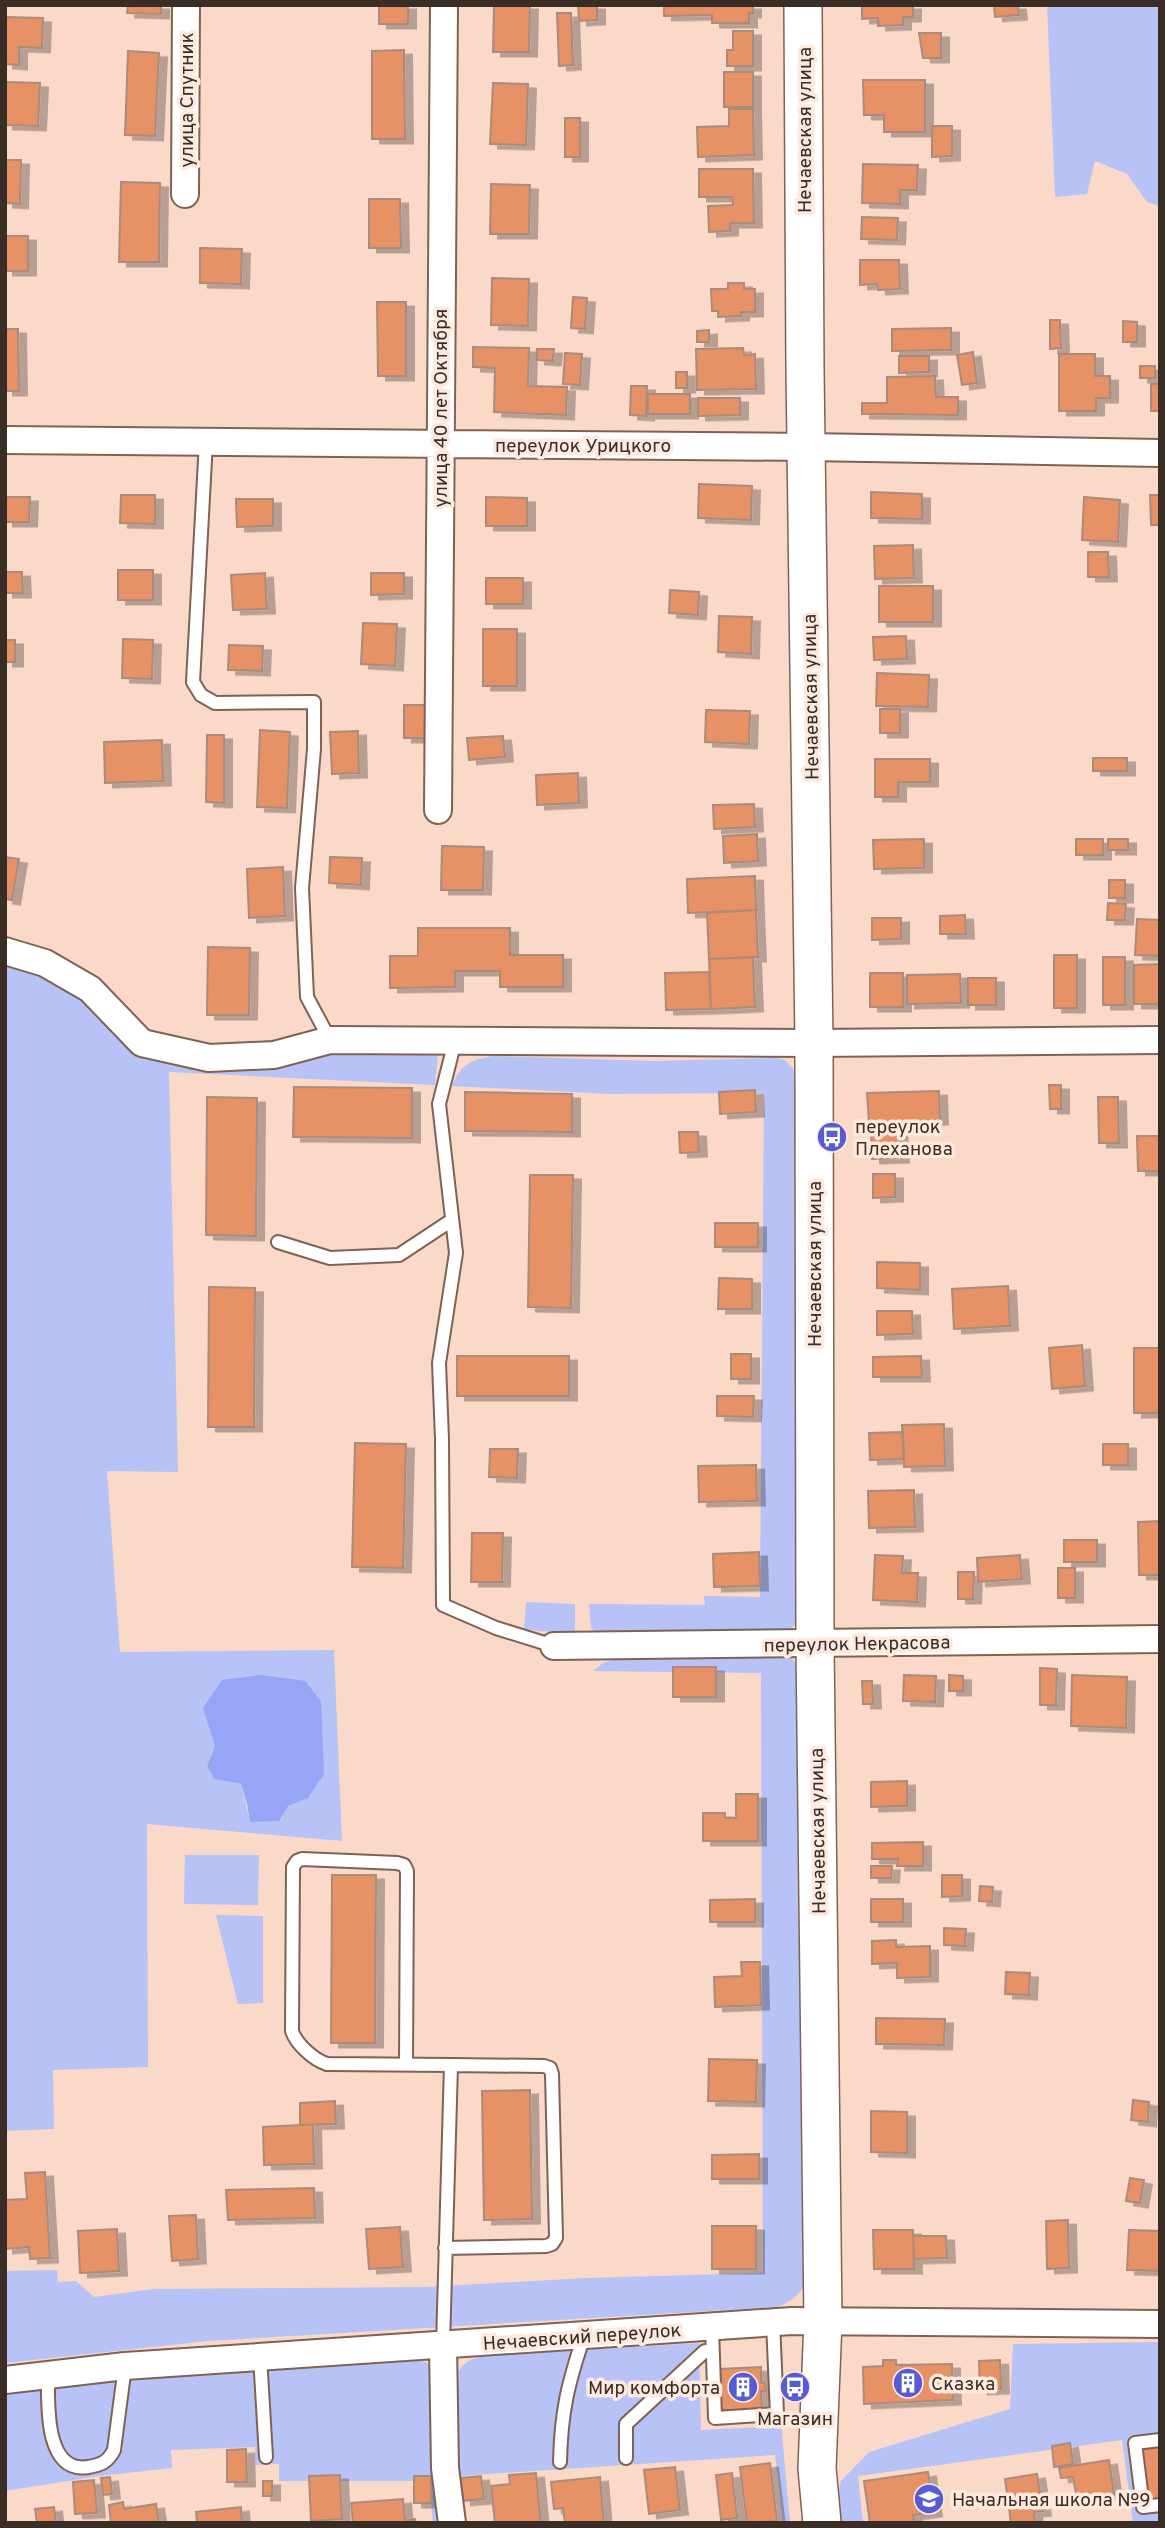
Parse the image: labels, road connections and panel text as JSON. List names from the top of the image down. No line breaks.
{"streets":{"street":["улица Спутник","Нечаевская улица","улица 40 лет Октября","переулок Урицкого","переулок Некрасова","Нечаевский переулок"]},"crossings":[["Нечаевская улица","переулок Урицкого"],["Нечаевская улица","переулок Некрасова"],["Нечаевская улица","Нечаевский переулок"],["улица 40 лет Октября","переулок Урицкого"]],"places":{"bus stop":["переулок Плеханова","Магазин"],"building":["Сказка","Мир комфорта"],"school or university":["Начальная школа №9"]}}
